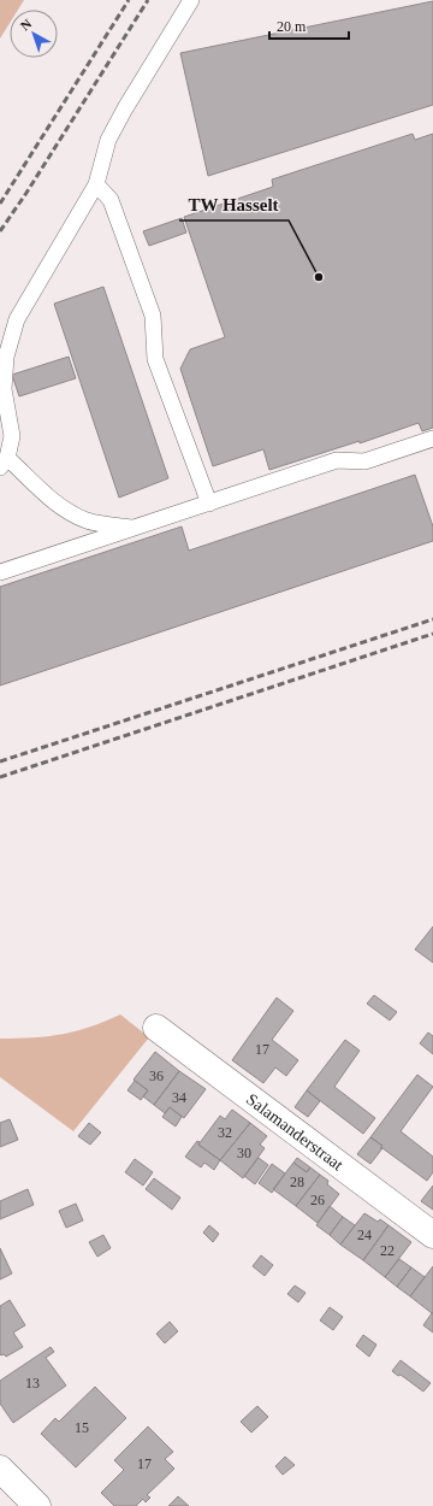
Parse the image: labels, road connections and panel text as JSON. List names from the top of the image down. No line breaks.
{"streets":{"street":["Salamanderstraat"]},"places":["TW Hasselt"],"house_numbers":["17","36","34","32","30","28","26","24","22","13","15","17"],"scale_bar":"20 m","north":"top left"}
